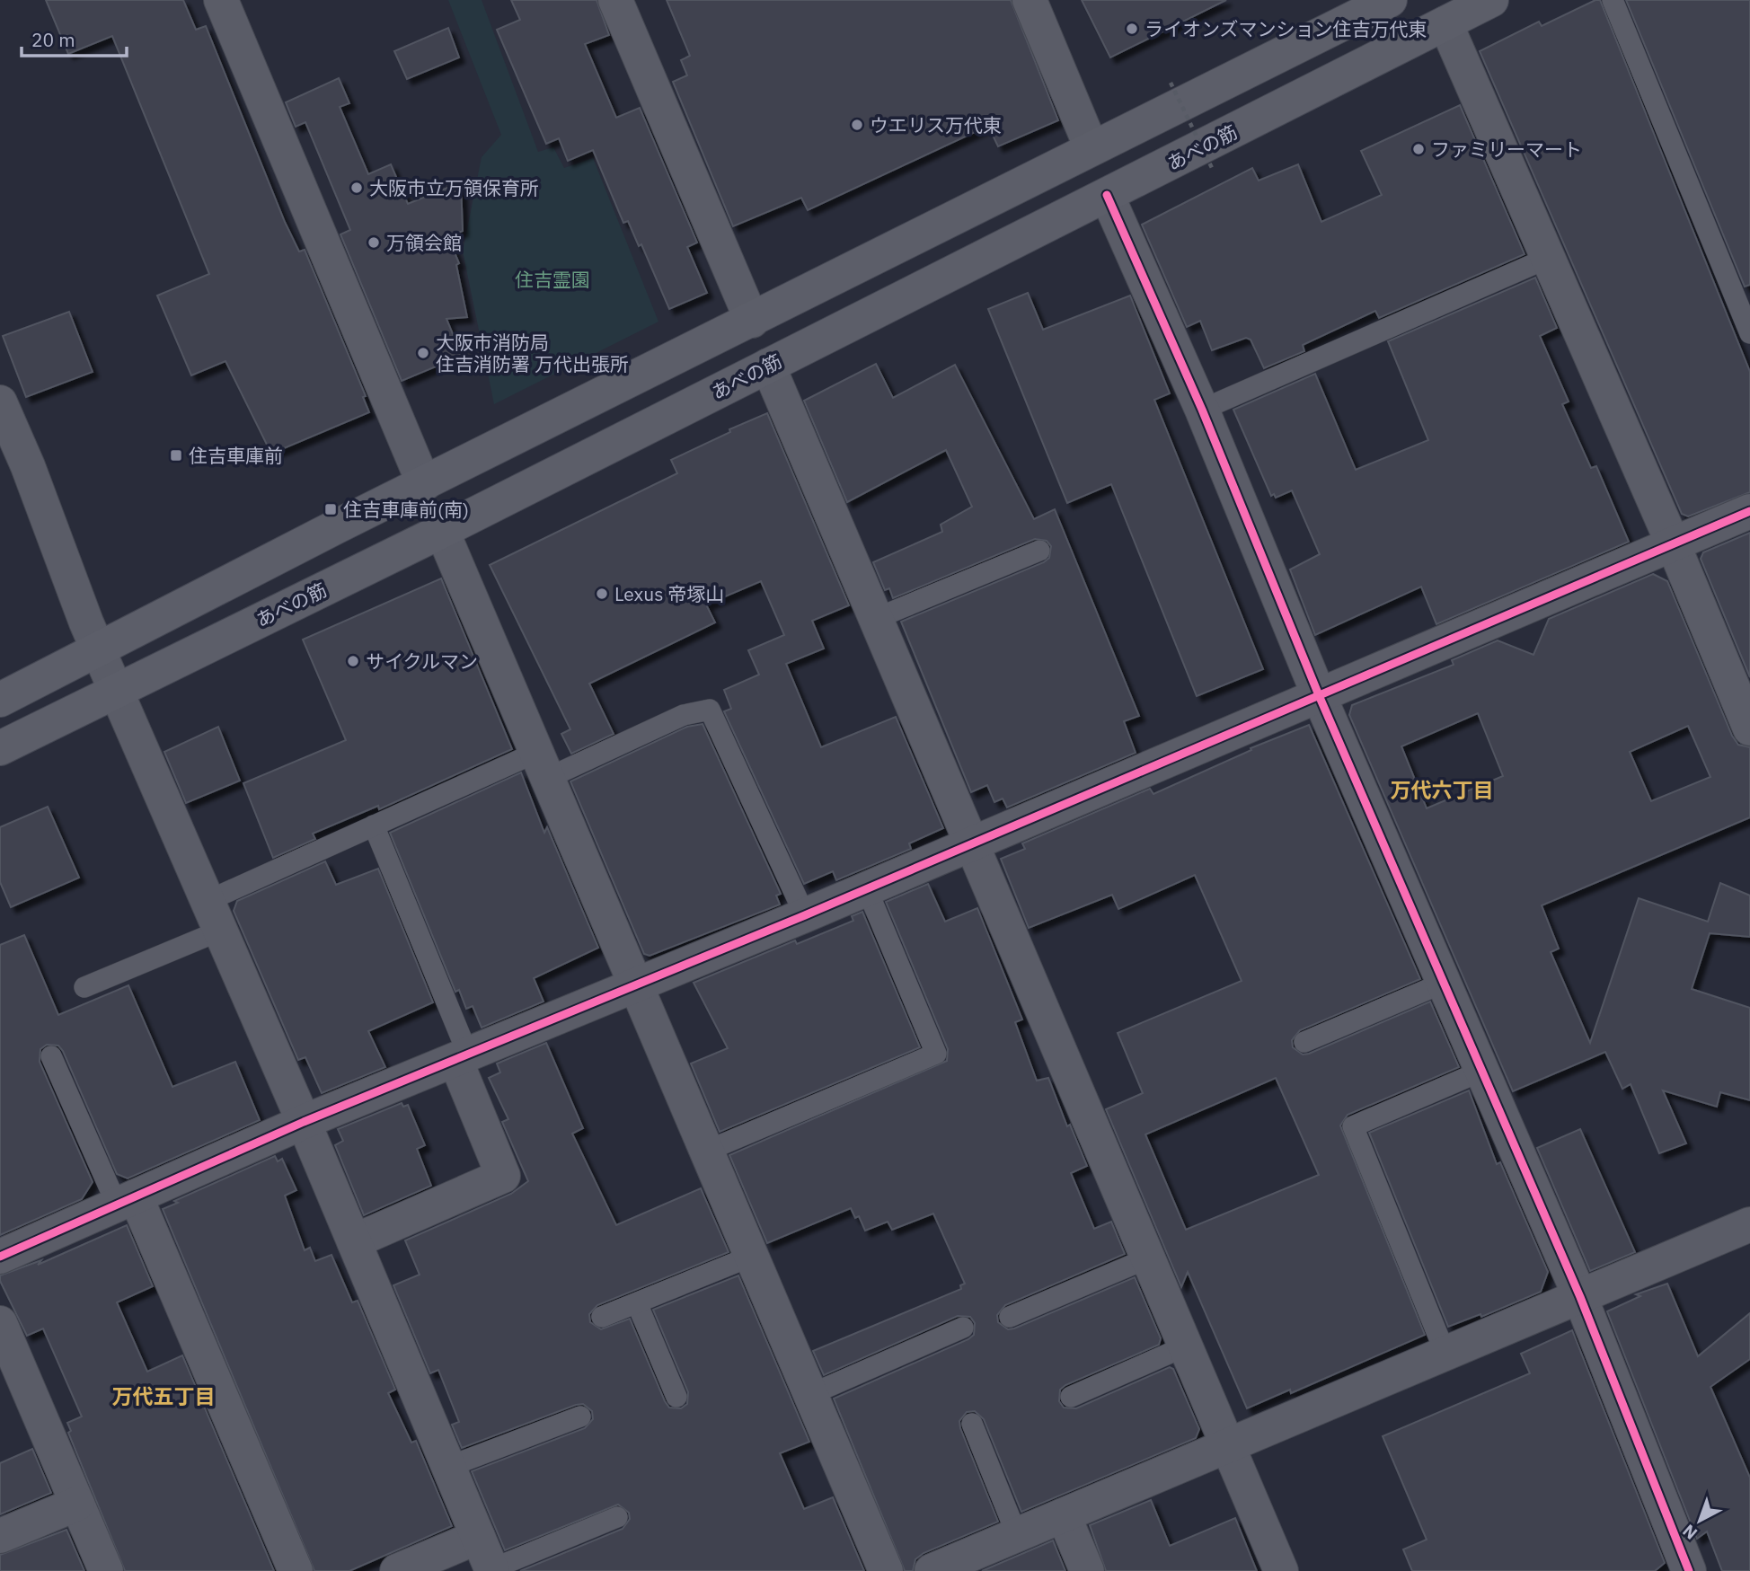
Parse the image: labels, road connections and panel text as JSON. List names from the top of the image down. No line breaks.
{"streets":{"main road":["あべの筋"]},"districts":["万代六丁目","万代五丁目"],"parks":["住吉霊園"],"places":{"other":["ライオンズマンション住吉万代東","ウエリス万代東","ファミリーマート","大阪市立万領保育所","万領会館","大阪市消防局 住吉消防署 万代出張所","Lexus 帝塚山","サイクルマン"],"transit":["住吉車庫前","住吉車庫前(南)"]},"scale_bar":"20 m","north":"bottom left"}
